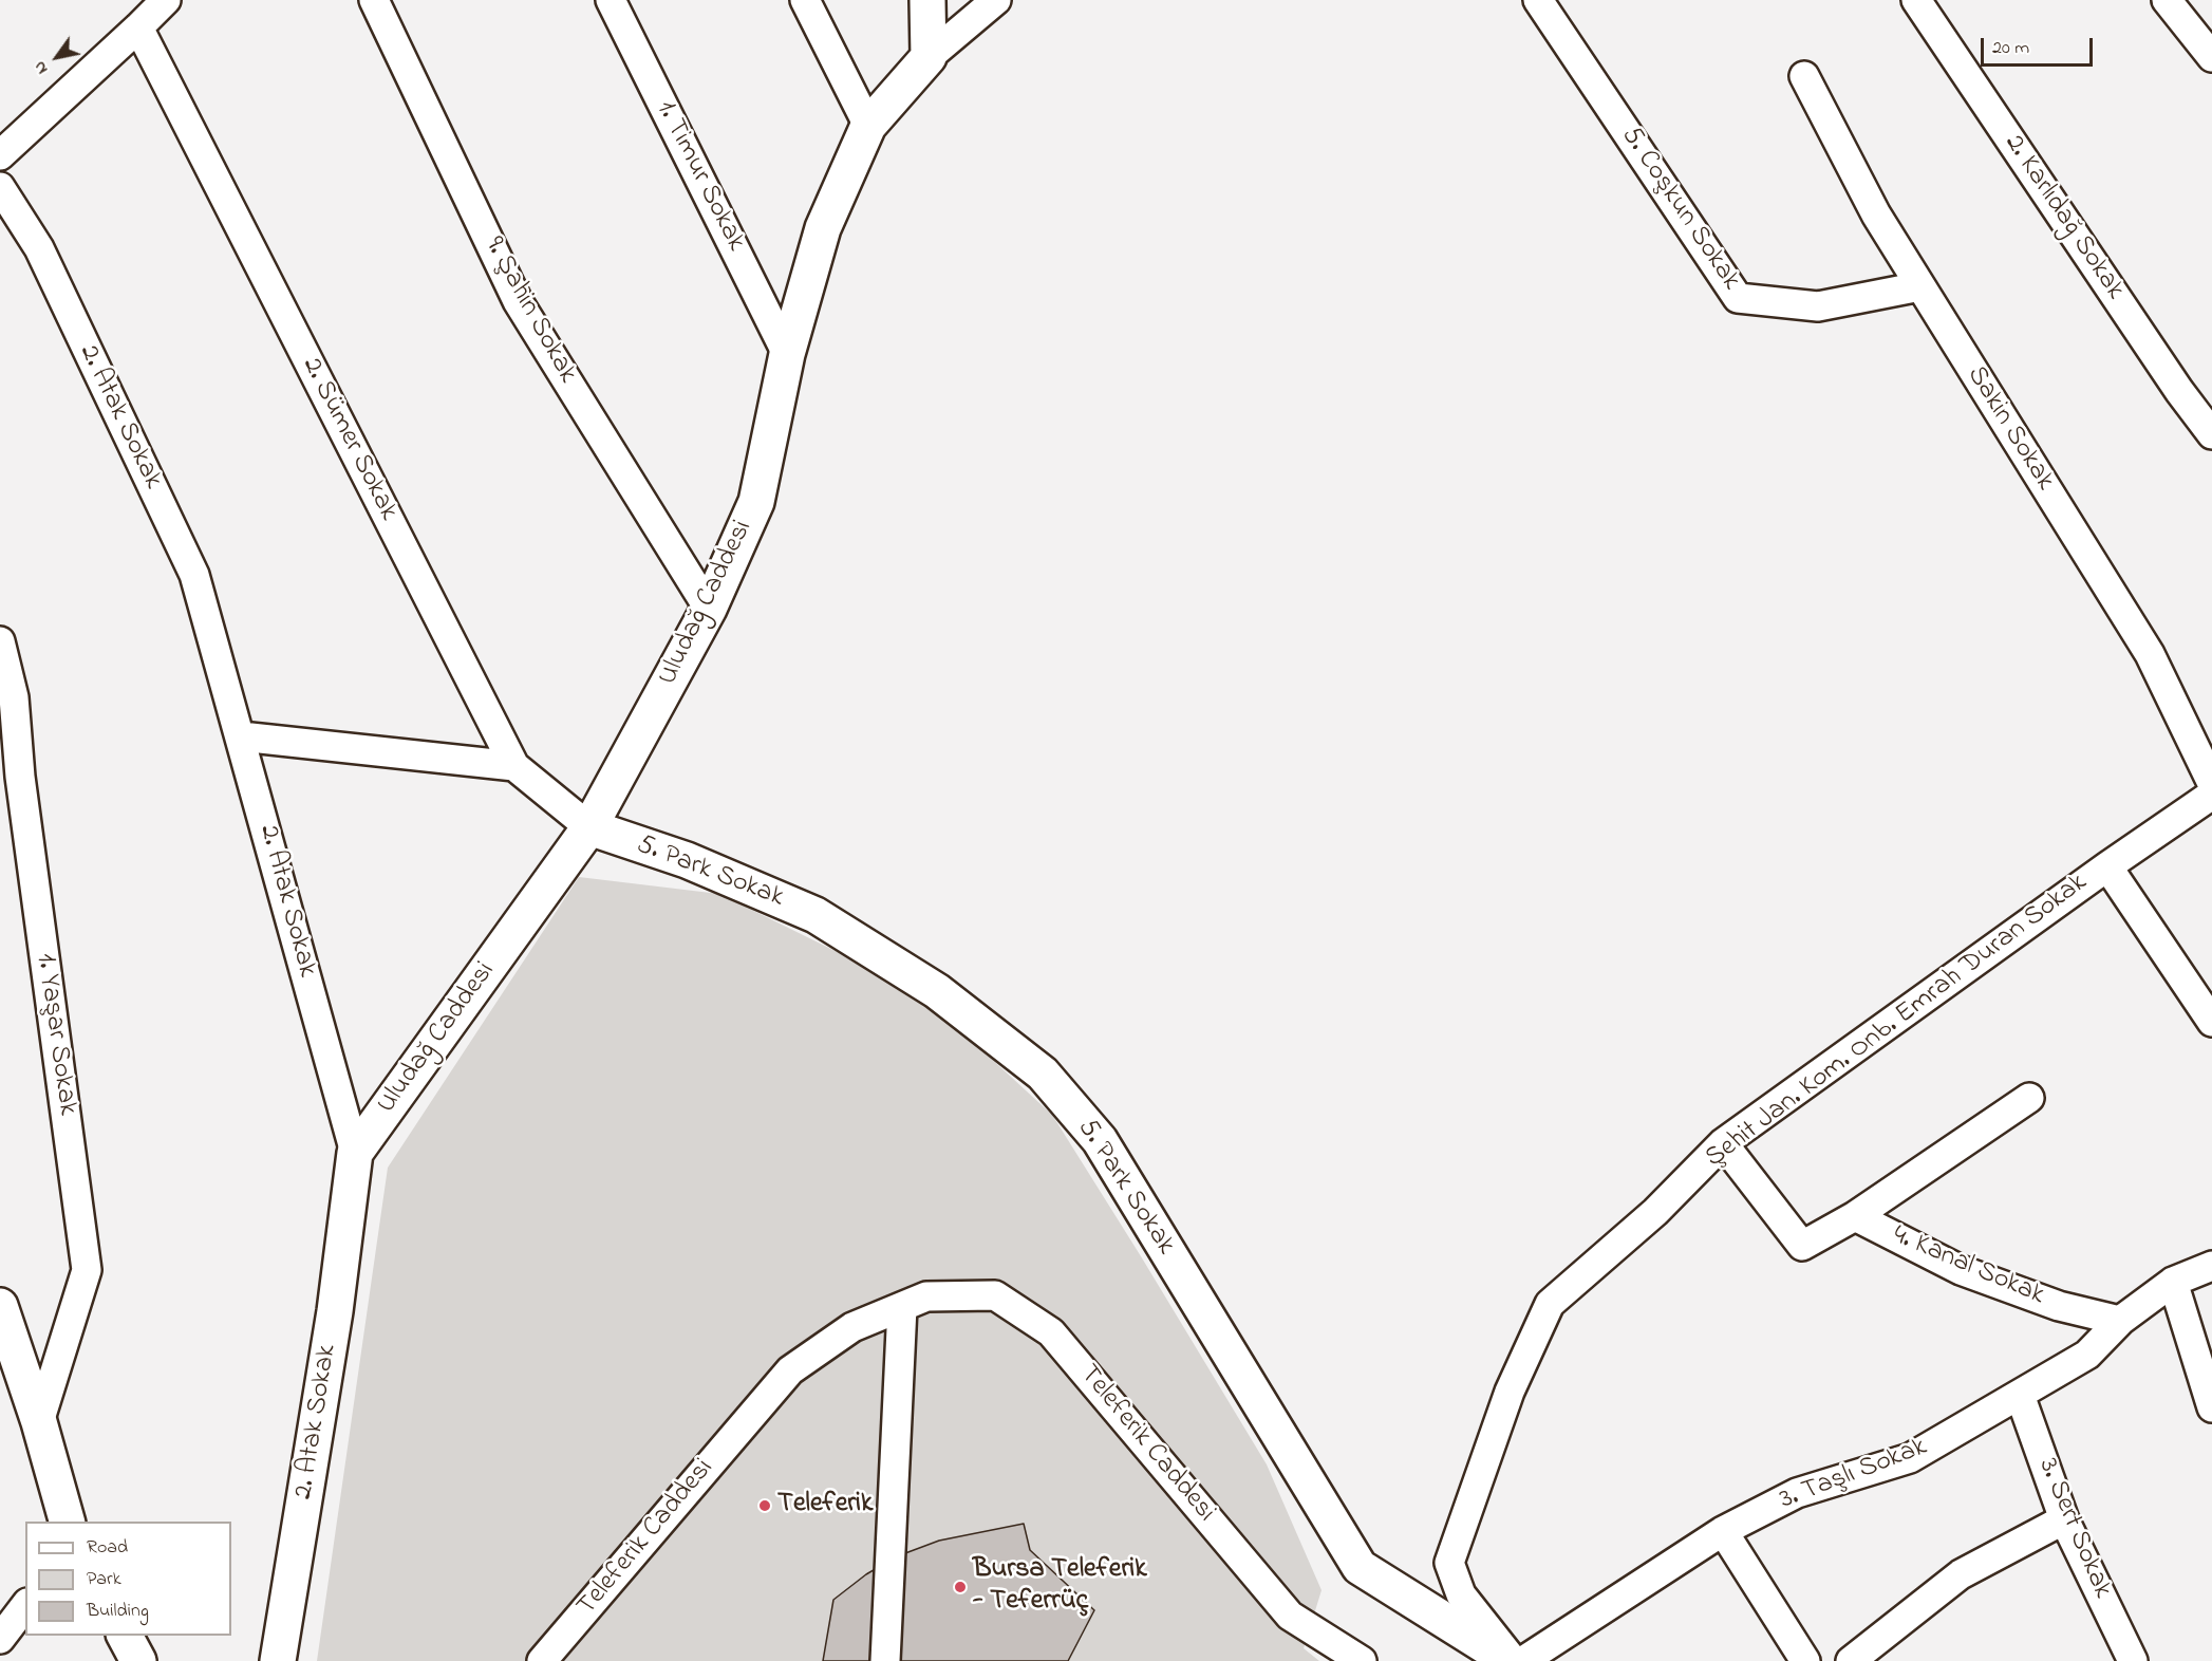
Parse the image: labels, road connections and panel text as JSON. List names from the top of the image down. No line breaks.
{"streets":{"main road":["2. Atak Sokak","Uludağ Caddesi","5. Park Sokak"],"street":["1. Timur Sokak","5. Coşkun Sokak","2. Karlıdağ Sokak","9. Şahin Sokak","Sakin Sokak","2. Sümer Sokak","Şehit Jan. Kom. Onb. Emrah Duran Sokak","1. Yaşar Sokak","4. Kanal Sokak","Teleferik Caddesi","3. Taşlı Sokak","3. Sert Sokak"]},"crossings":[["1. Timur Sokak","Uludağ Caddesi"],["5. Coşkun Sokak","Sakin Sokak"],["9. Şahin Sokak","Uludağ Caddesi"],["2. Atak Sokak","Uludağ Caddesi"],["2. Sümer Sokak","Uludağ Caddesi"],["2. Sümer Sokak","5. Park Sokak"],["Uludağ Caddesi","5. Park Sokak"],["5. Park Sokak","Şehit Jan. Kom. Onb. Emrah Duran Sokak"],["Şehit Jan. Kom. Onb. Emrah Duran Sokak","4. Kanal Sokak"],["4. Kanal Sokak","3. Taşlı Sokak"],["3. Taşlı Sokak","3. Sert Sokak"]],"places":["Teleferik","Bursa Teleferik - Teferrüç"],"legend":["Road","Park","Building"],"scale_bar":"20 m","north":"bottom left"}
